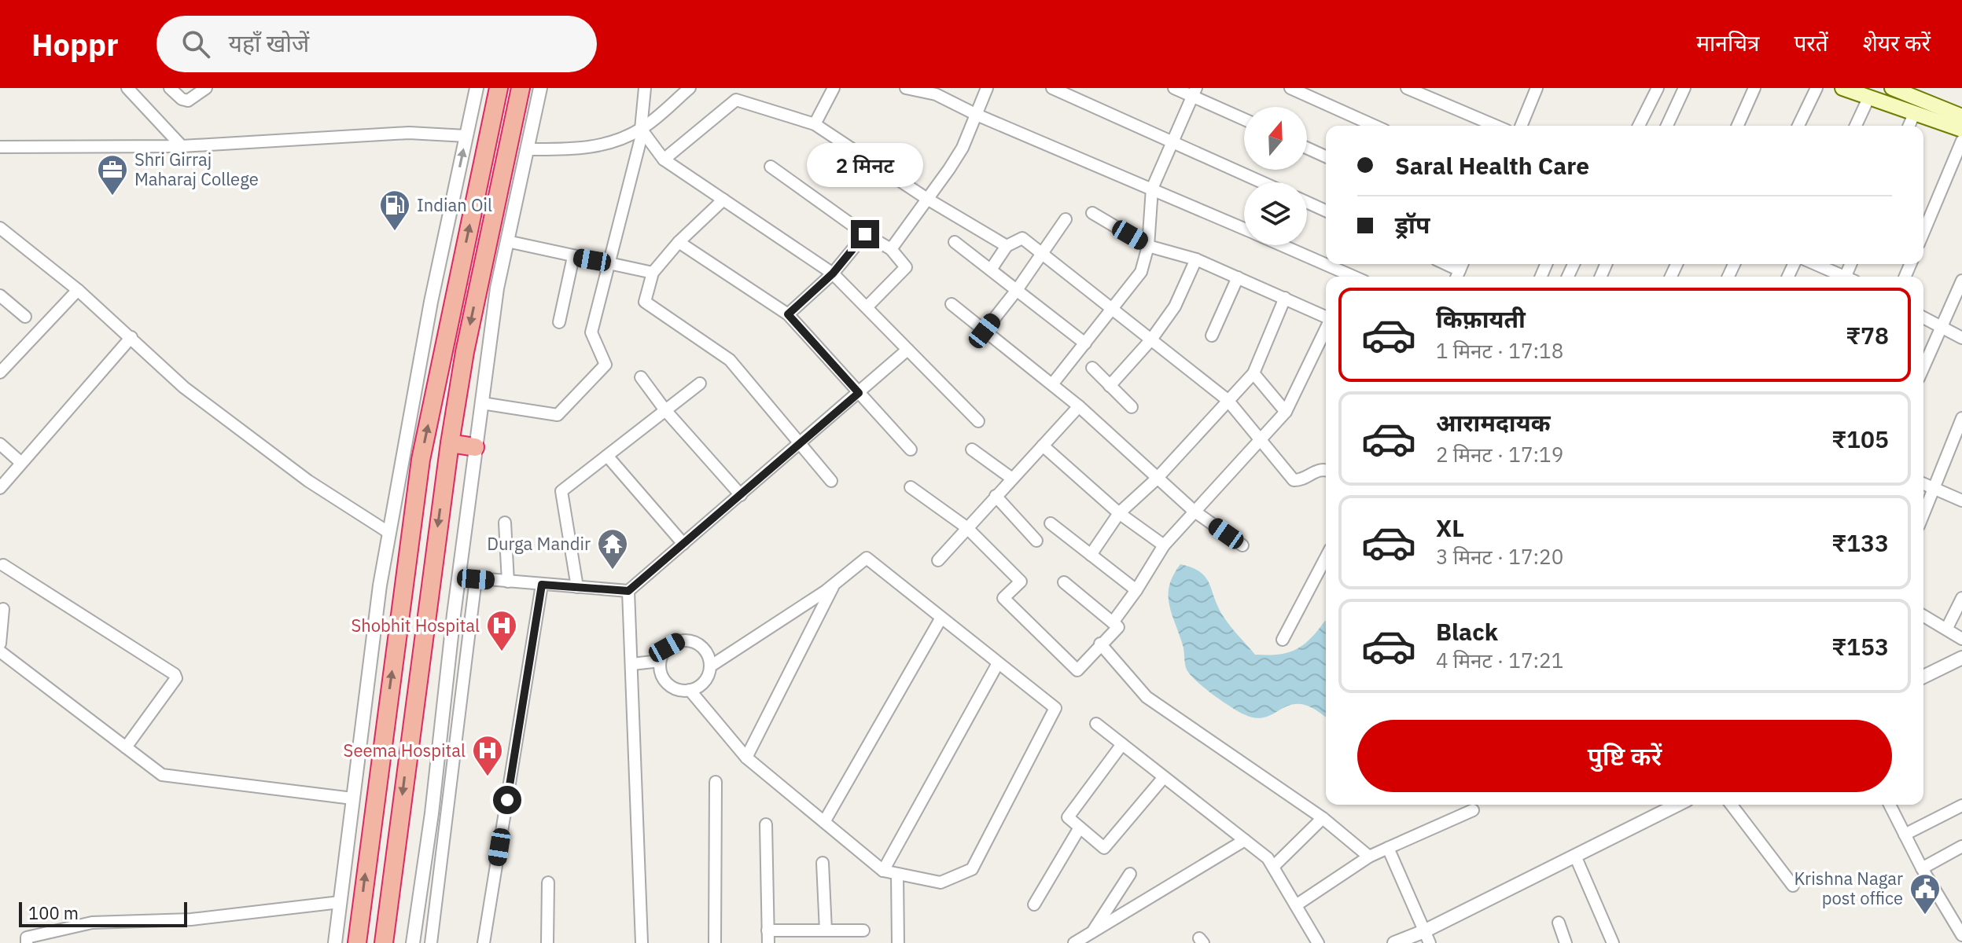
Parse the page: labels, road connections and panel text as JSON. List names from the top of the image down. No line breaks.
{"places":{"office":["Shri Girraj Maharaj College"],"fuel station":["Indian Oil"],"temple":["Durga Mandir"],"hospital":["Shobhit Hospital","Seema Hospital"],"public building":["Krishna Nagar post office"]},"scale_bar":"100 m","north":"top","page":{"header":"Hoppr","search":"यहाँ खोजें","nav":["मानचित्र","परतें","शेयर करें"],"banner":["Saral Health Care","ड्रॉप"],"bubble":"2 मिनट","list":[{"name":"किफ़ायती","note":"1 मिनट · 17:18","value":"₹78"},{"name":"आरामदायक","note":"2 मिनट · 17:19","value":"₹105"},{"name":"XL","note":"3 मिनट · 17:20","value":"₹133"},{"name":"Black","note":"4 मिनट · 17:21","value":"₹153"}],"buttons":"पुष्टि करें","scale":"100 m"}}
